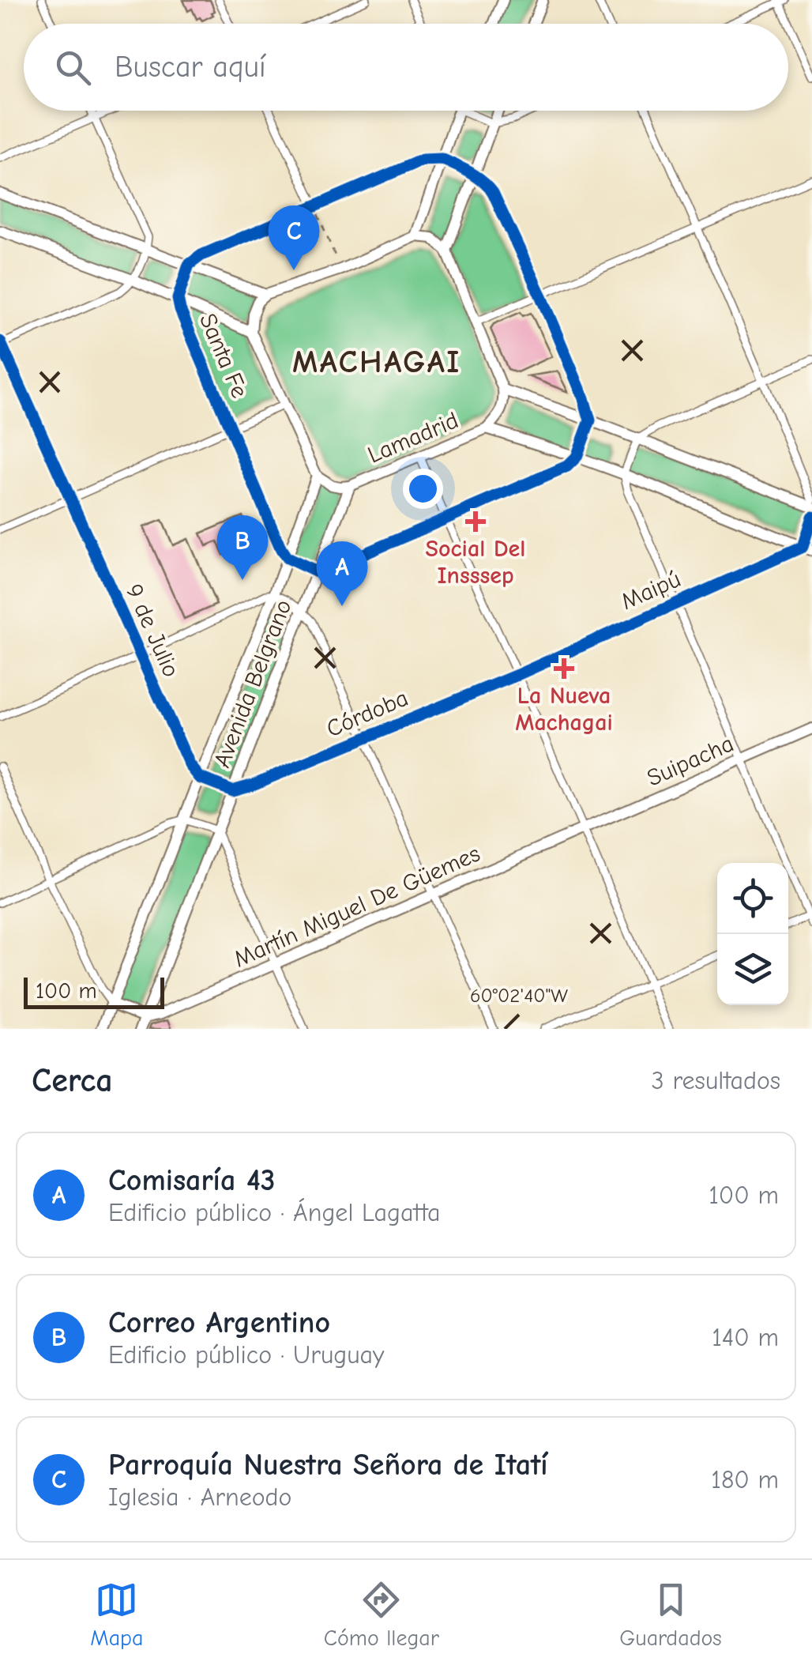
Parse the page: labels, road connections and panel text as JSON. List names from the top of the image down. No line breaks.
{"streets":{"street":["Santa Fe","Lamadrid","Maipú","9 de Julio","Avenida Belgrano","Córdoba","Suipacha","Martín Miguel De Güemes"]},"crossings":[["Santa Fe","Avenida Belgrano"],["Lamadrid","Avenida Belgrano"],["Maipú","Córdoba"],["9 de Julio","Avenida Belgrano"],["Avenida Belgrano","Córdoba"],["Avenida Belgrano","Martín Miguel De Güemes"],["Suipacha","Martín Miguel De Güemes"]],"districts":["MACHAGAI"],"places":{"health":["Social Del Insssep","La Nueva Machagai"]},"scale_bar":"100 m","page":{"search":"Buscar aquí","pins":["C","B","A"],"scale":"100 m","heading":["Cerca","3 resultados"],"list":[{"mark":"A","name":"Comisaría 43","note":"Edificio público · Ángel Lagatta","value":"100 m"},{"mark":"B","name":"Correo Argentino","note":"Edificio público · Uruguay","value":"140 m"},{"mark":"C","name":"Parroquía Nuestra Señora de Itatí","note":"Iglesia · Arneodo","value":"180 m"}],"nav":["Mapa","Cómo llegar","Guardados"]},"coordinates":["60°02'40\"W"]}
